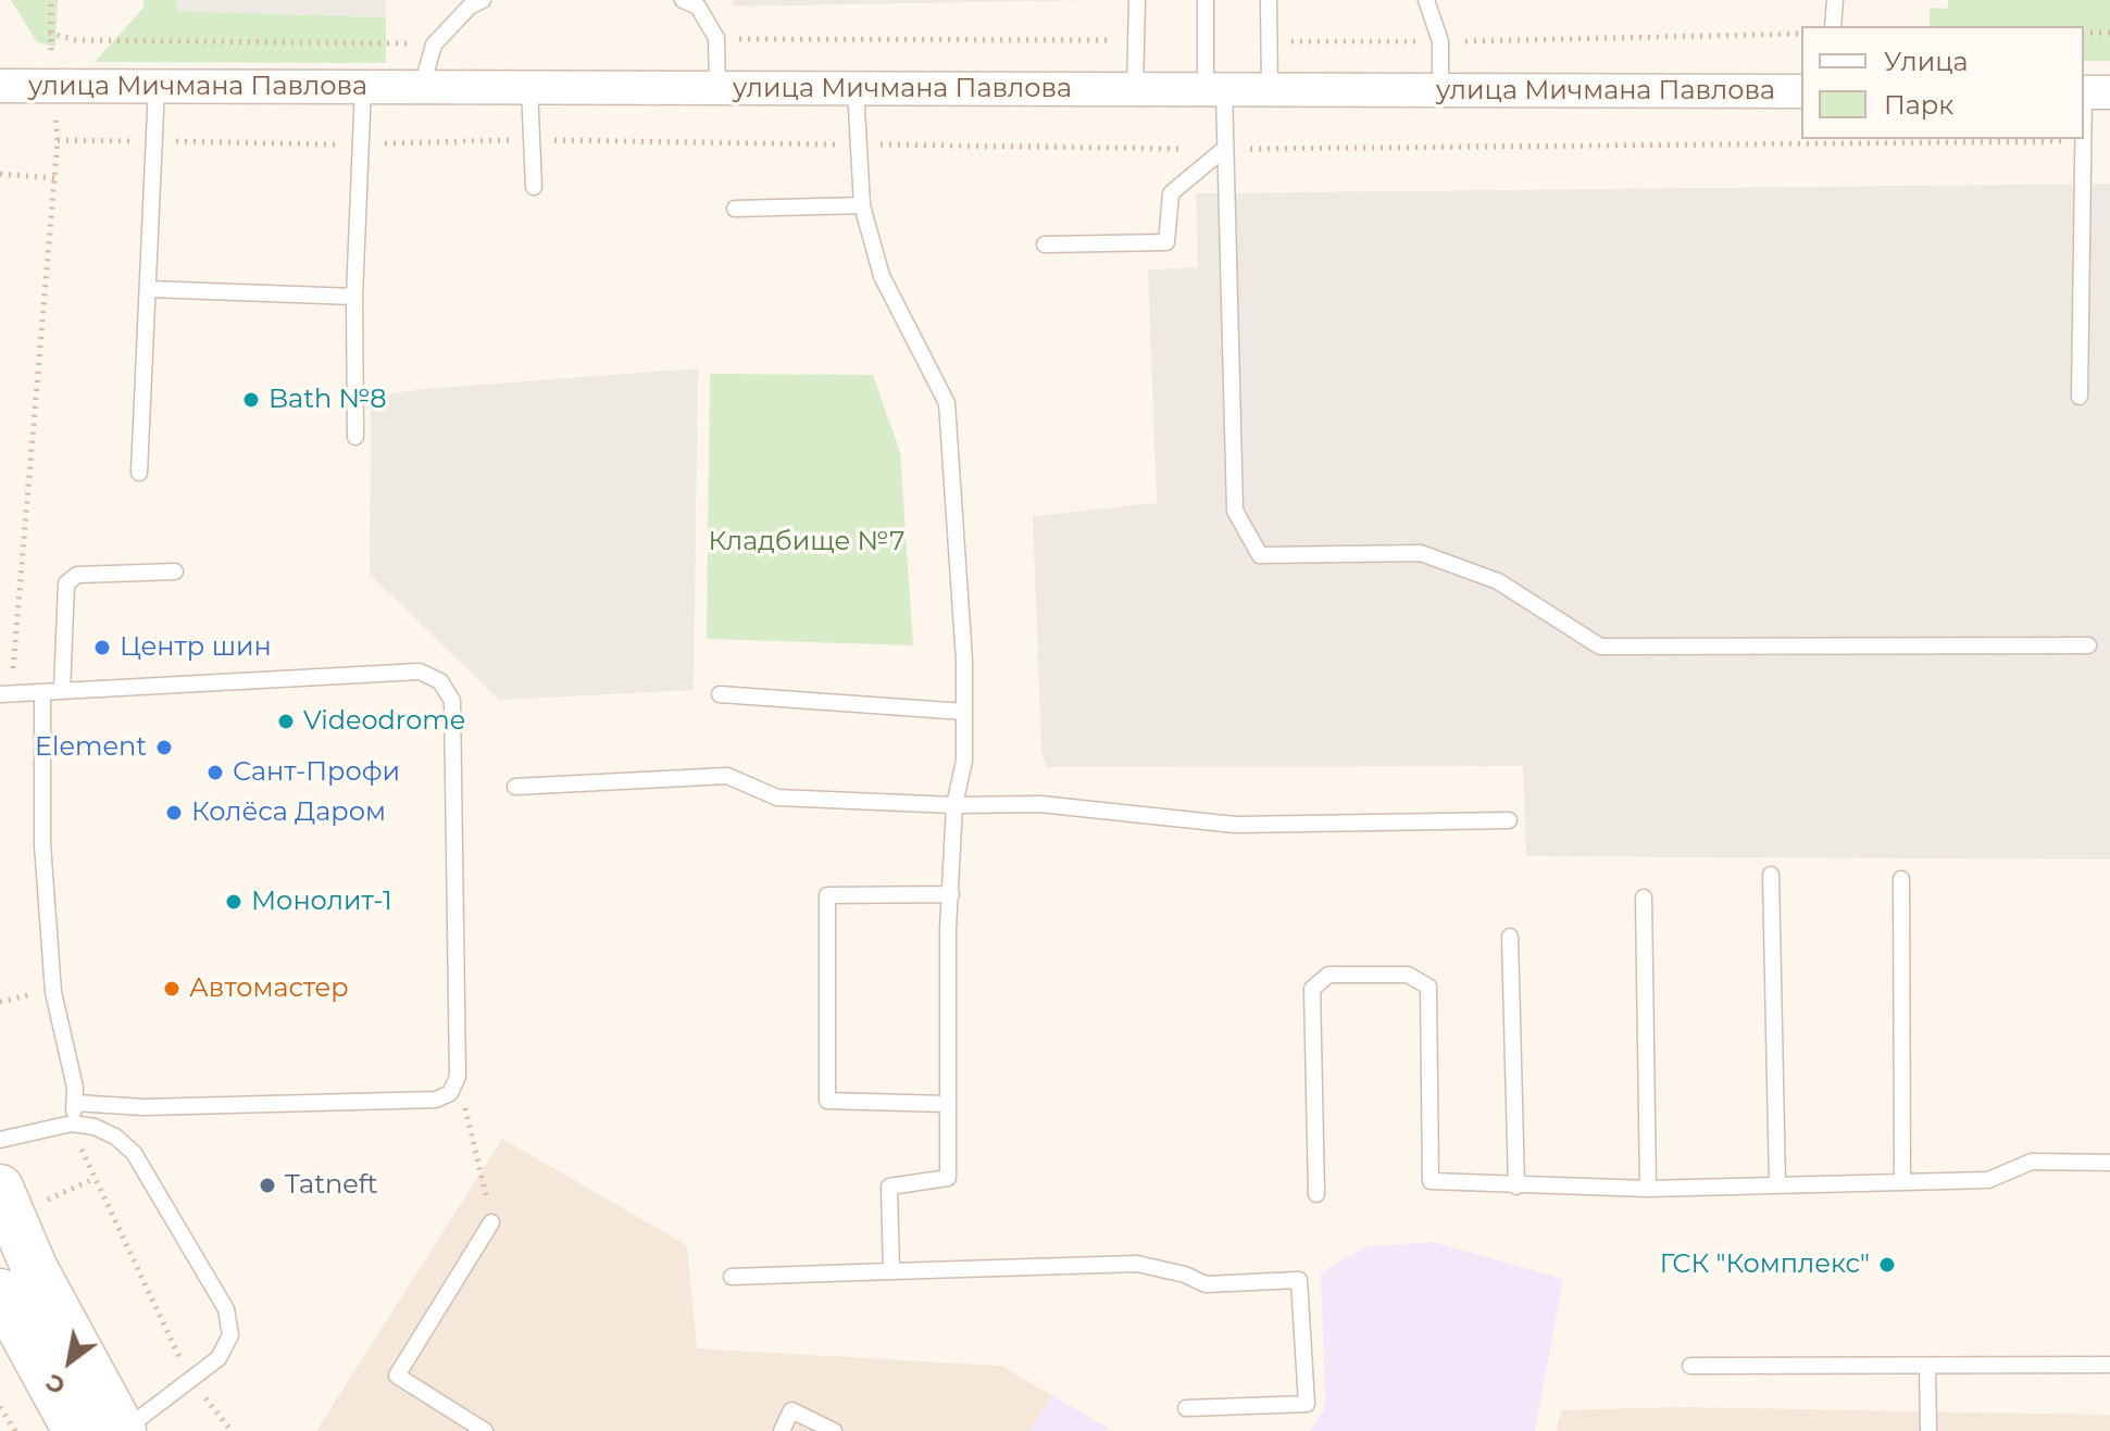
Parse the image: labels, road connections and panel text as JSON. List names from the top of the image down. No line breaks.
{"streets":{"street":["улица Мичмана Павлова"]},"parks":["Кладбище №7"],"places":["Bath №8","Центр шин","Videodrome","Element","Сант-Профи","Колёса Даром","Монолит-1","Автомастер","Tatneft","ГСК \"Комплекс\""],"legend":["Улица","Парк"],"north":"bottom left"}
